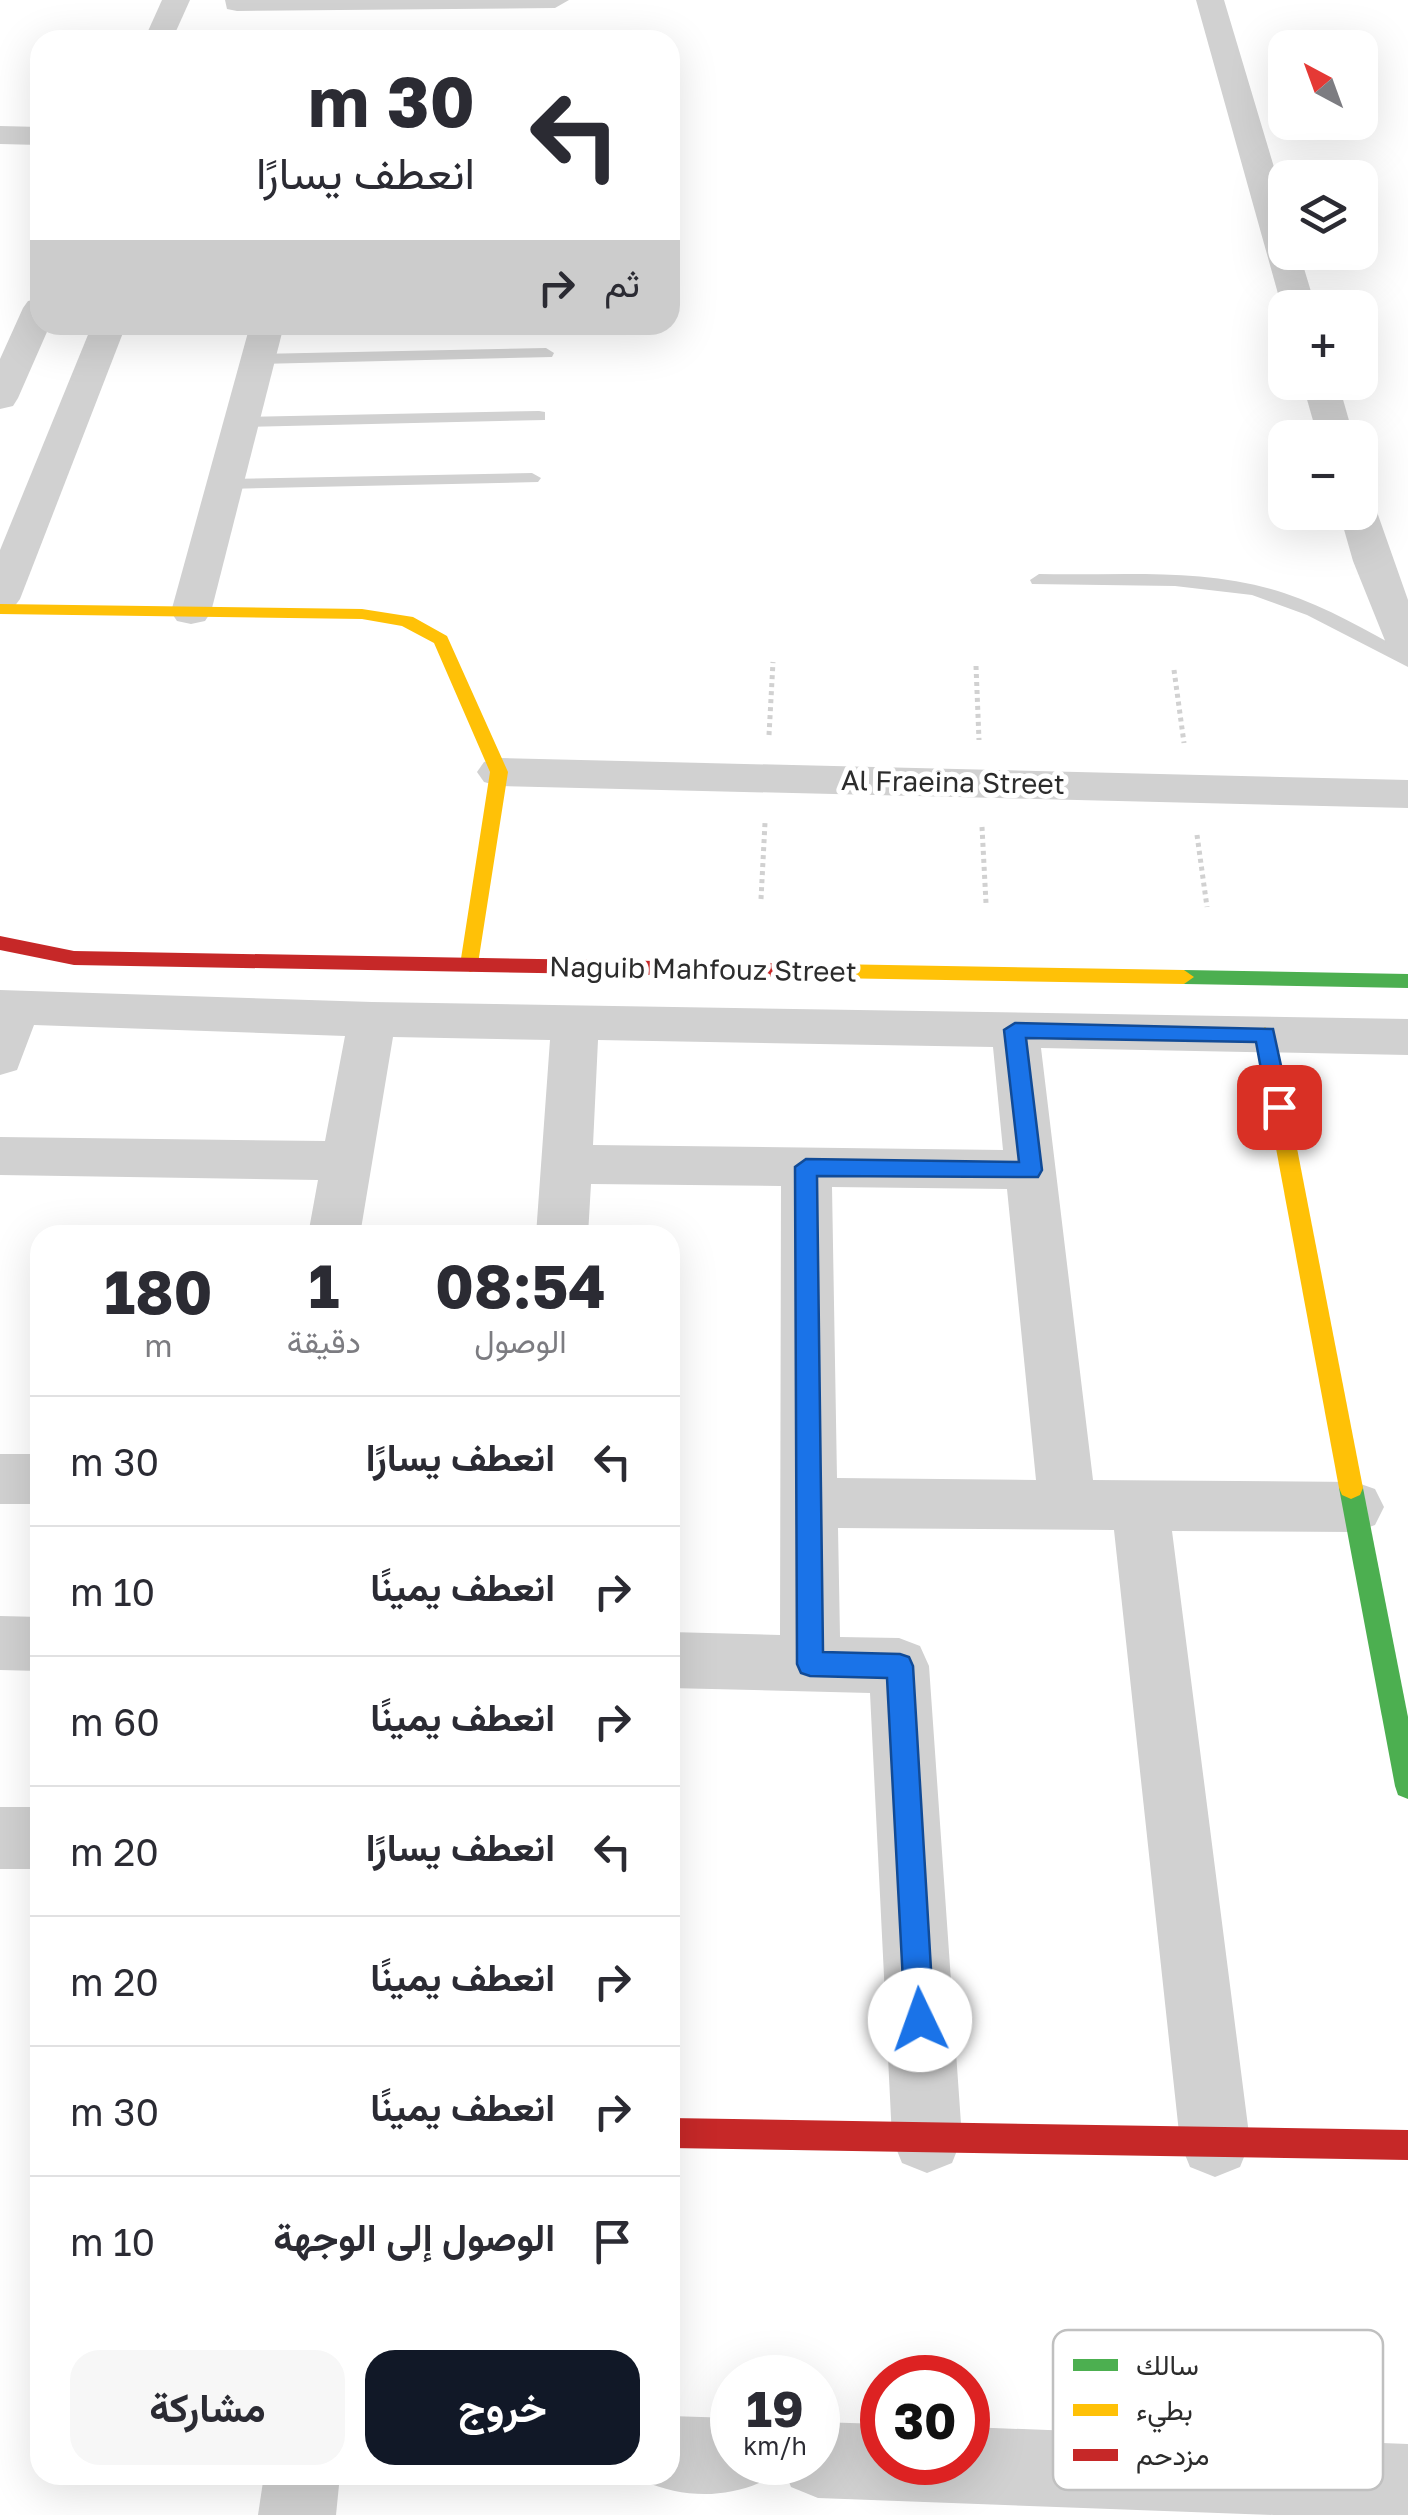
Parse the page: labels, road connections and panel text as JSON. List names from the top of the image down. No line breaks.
{"streets":{"street":["Al Fraeina Street","Naguib Mahfouz Street"]},"legend":["سالك","بطيء","مزدحم"],"north":"top left","page":{"map_buttons":["+","−"],"turn":["30 m","انعطف يسارًا"],"then":"ثم","eta":["08:54","الوصول","1","دقيقة","180","m"],"list":[{"name":"انعطف يسارًا","value":"30 m"},{"name":"انعطف يمينًا","value":"10 m"},{"name":"انعطف يمينًا","value":"60 m"},{"name":"انعطف يسارًا","value":"20 m"},{"name":"انعطف يمينًا","value":"20 m"},{"name":"انعطف يمينًا","value":"30 m"},{"name":"الوصول إلى الوجهة","value":"10 m"}],"buttons":["خروج","مشاركة"],"speed":"19 km/h","limit":"30"}}
